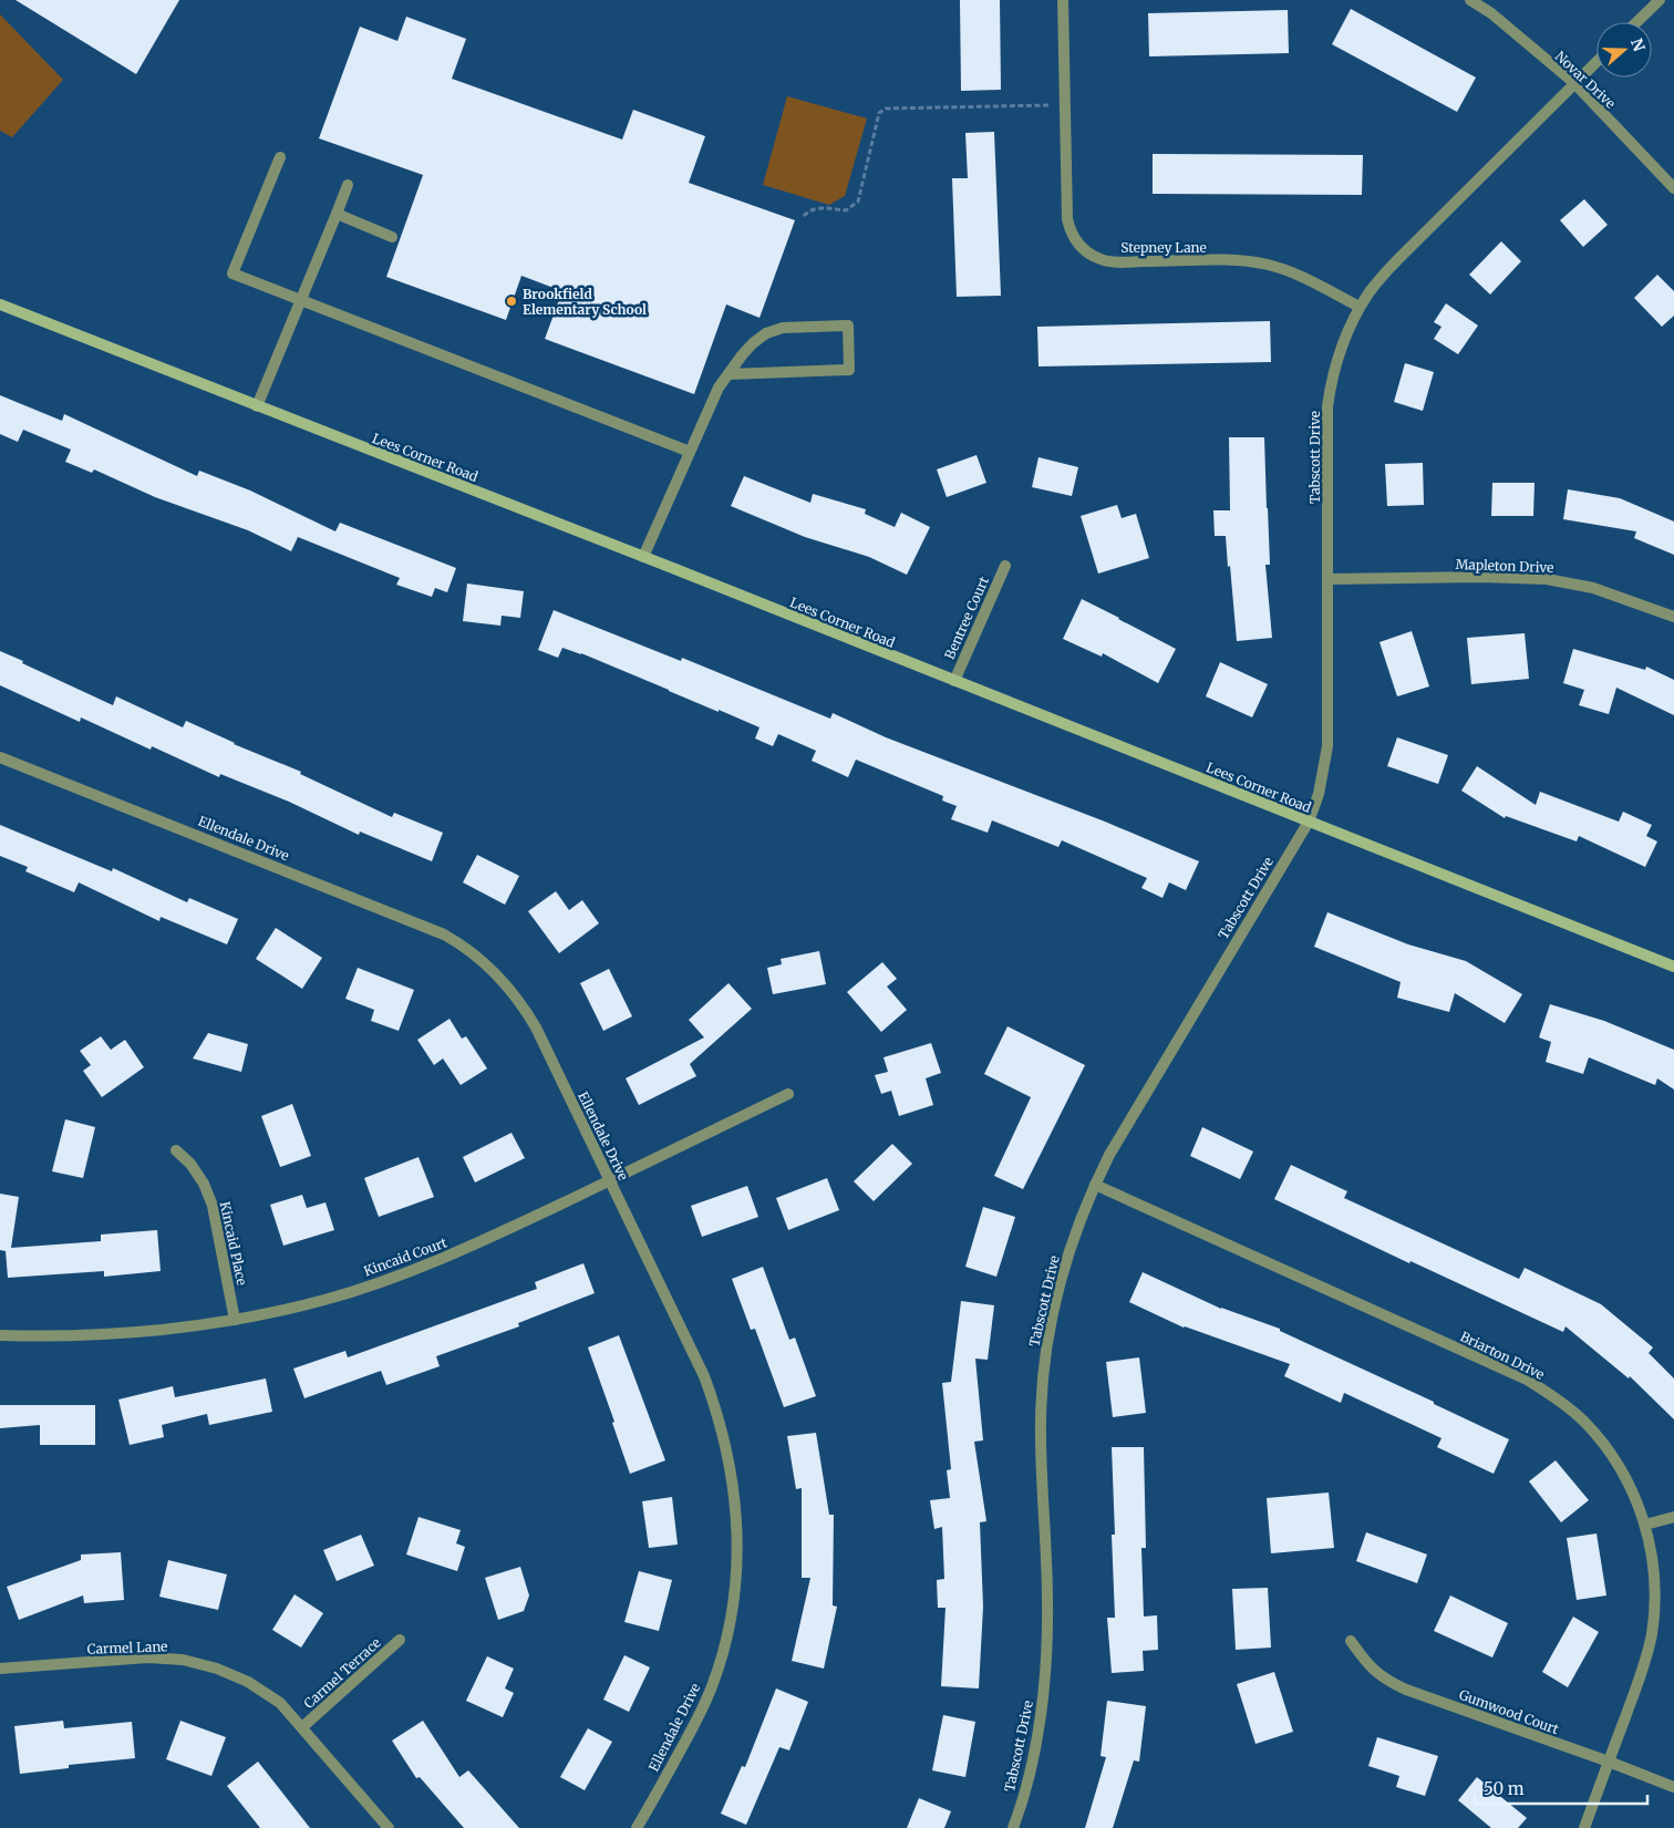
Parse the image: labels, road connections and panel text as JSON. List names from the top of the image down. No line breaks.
{"streets":{"street":["Novar Drive","Stepney Lane","Lees Corner Road","Tabscott Drive","Mapleton Drive","Bentree Court","Ellendale Drive","Kincaid Place","Kincaid Court","Briarton Drive","Carmel Lane","Carmel Terrace","Gumwood Court"]},"crossings":[["Novar Drive","Tabscott Drive"],["Stepney Lane","Tabscott Drive"],["Lees Corner Road","Tabscott Drive"],["Lees Corner Road","Bentree Court"],["Tabscott Drive","Mapleton Drive"],["Tabscott Drive","Briarton Drive"],["Ellendale Drive","Kincaid Court"],["Kincaid Place","Kincaid Court"],["Briarton Drive","Gumwood Court"],["Carmel Lane","Carmel Terrace"]],"places":["Brookfield Elementary School"],"scale_bar":"50 m","north":"right"}
